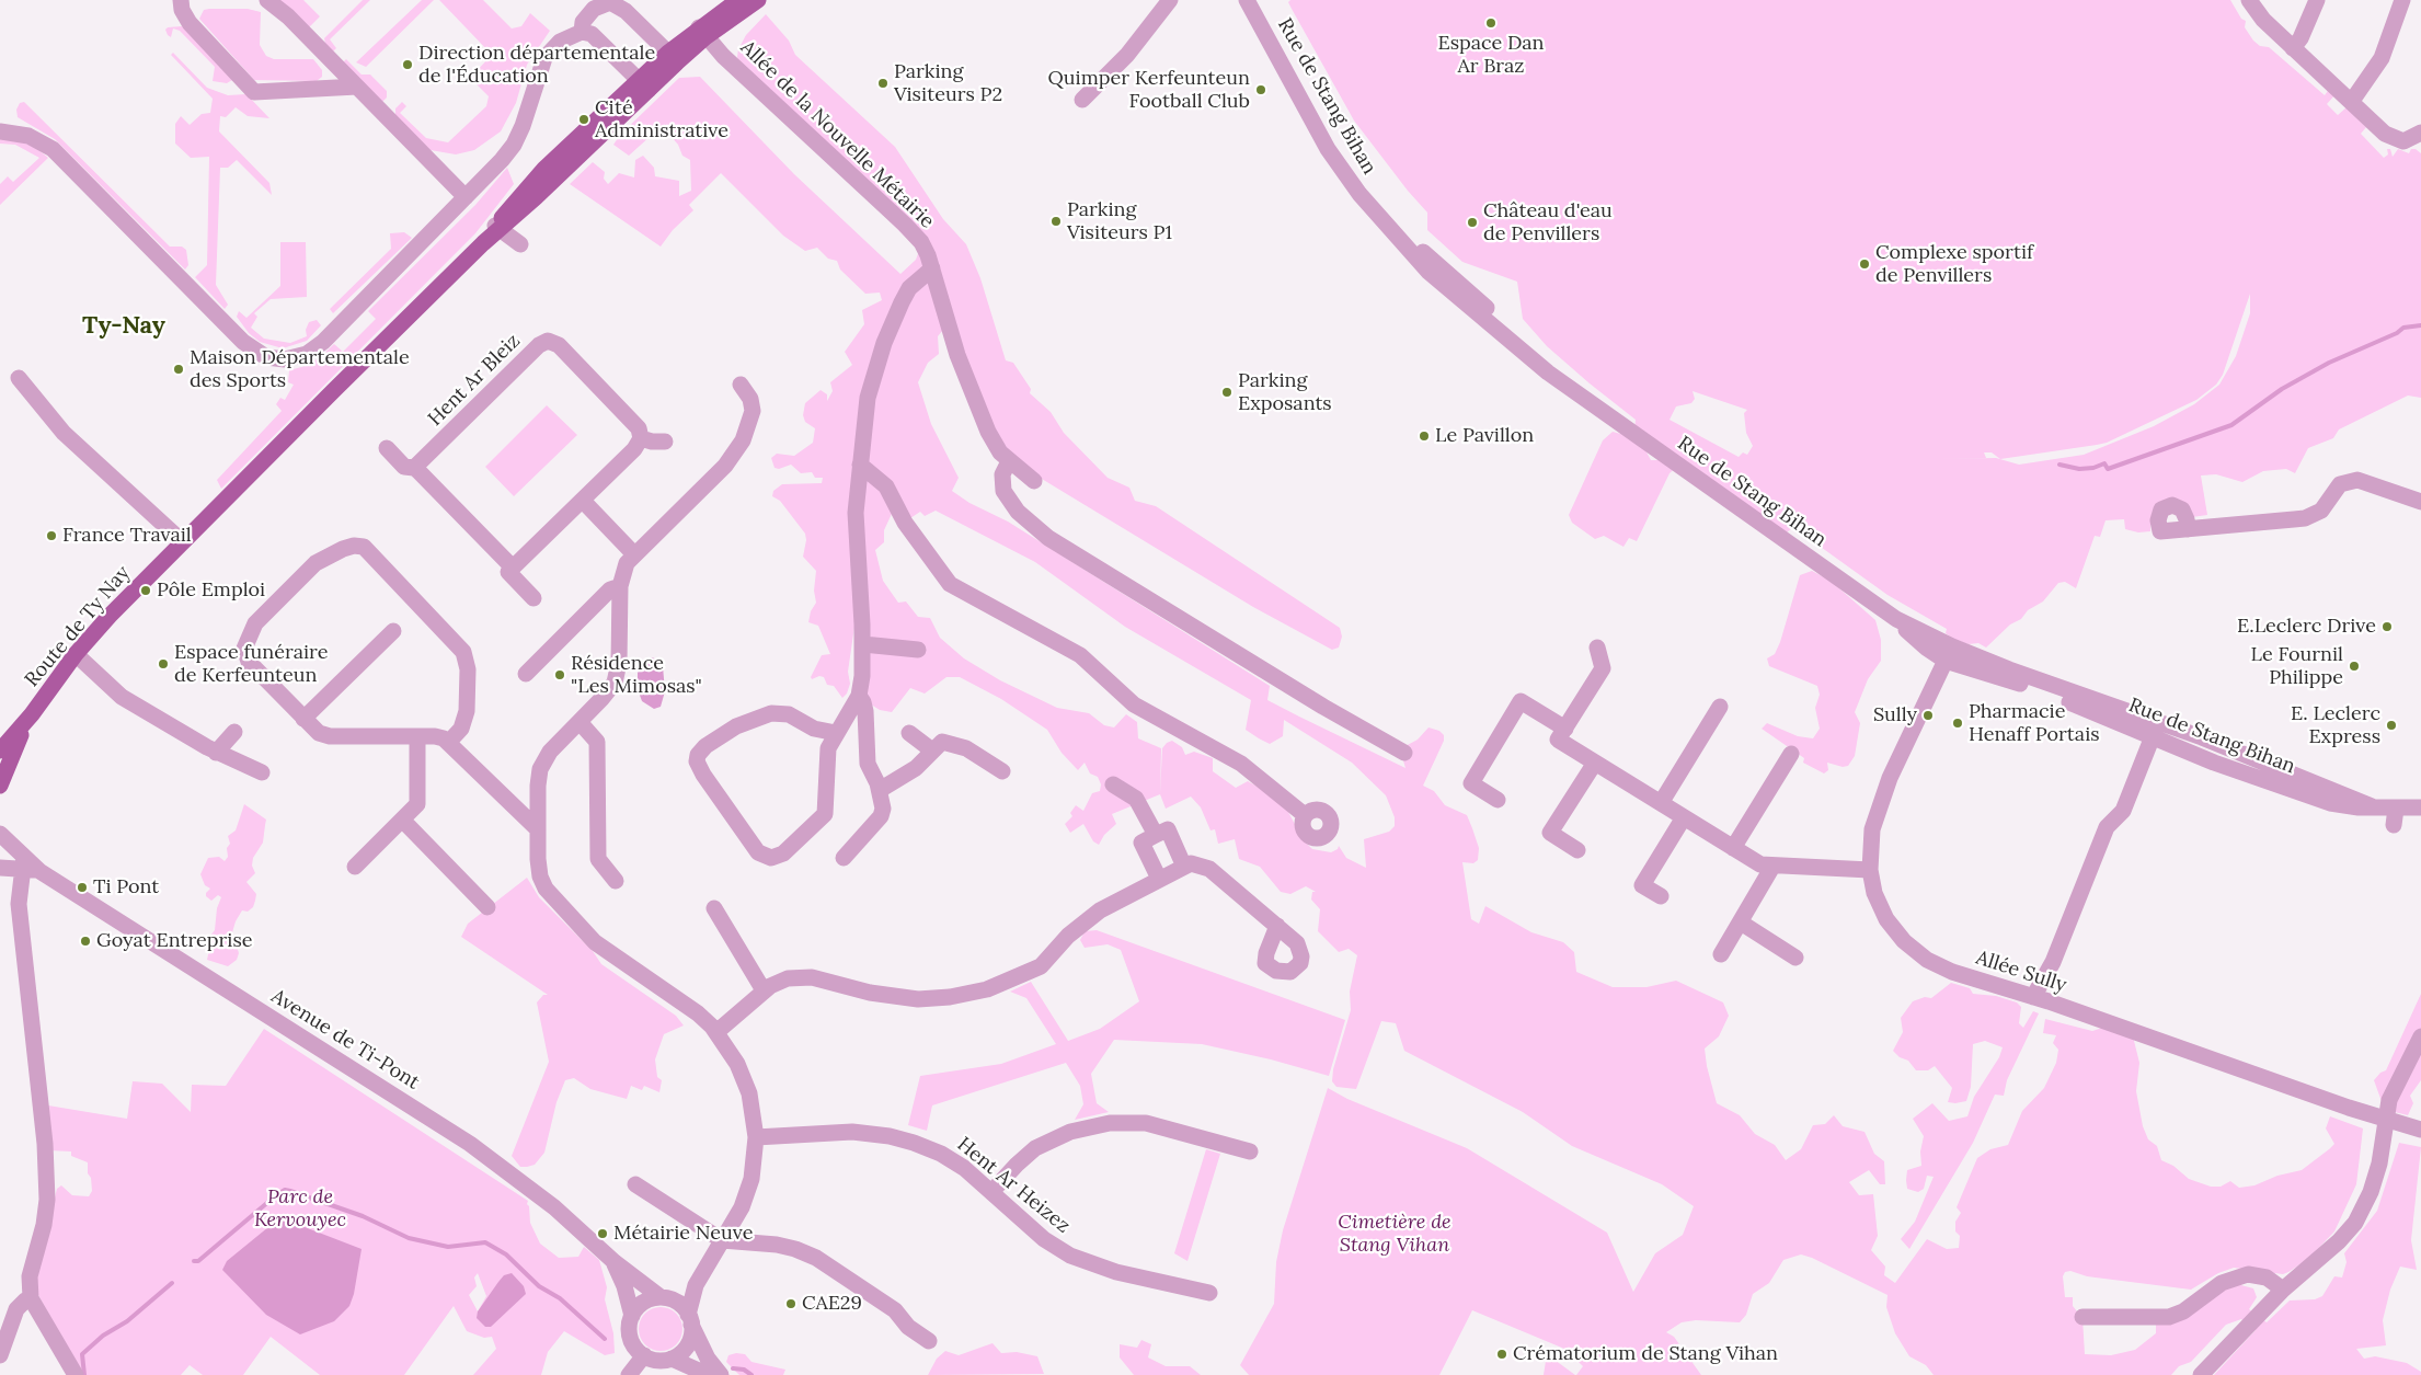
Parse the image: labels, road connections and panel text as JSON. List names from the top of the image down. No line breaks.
{"streets":{"main road":["Route de Ty Nay"],"street":["Rue de Stang Bihan","Allée de la Nouvelle Métairie","Hent Ar Bleiz","Allée Sully","Avenue de Ti-Pont","Hent Ar Heizez"]},"crossings":[["Rue de Stang Bihan","Allée Sully"],["Allée de la Nouvelle Métairie","Route de Ty Nay"]],"districts":["Ty-Nay"],"parks":["Parc de Kervouyec","Cimetière de Stang Vihan"],"places":["Espace Dan Ar Braz","Direction départementale de l'Éducation","Parking Visiteurs P2","Quimper Kerfeunteun Football Club","Cité Administrative","Parking Visiteurs P1","Château d'eau de Penvillers","Complexe sportif de Penvillers","Maison Départementale des Sports","Parking Exposants","Le Pavillon","France Travail","Pôle Emploi","E.Leclerc Drive","Espace funéraire de Kerfeunteun","Le Fournil Philippe","Résidence \"Les Mimosas\"","Sully","Pharmacie Henaff Portais","E. Leclerc Express","Ti Pont","Goyat Entreprise","Métairie Neuve","CAE29","Crématorium de Stang Vihan"]}
